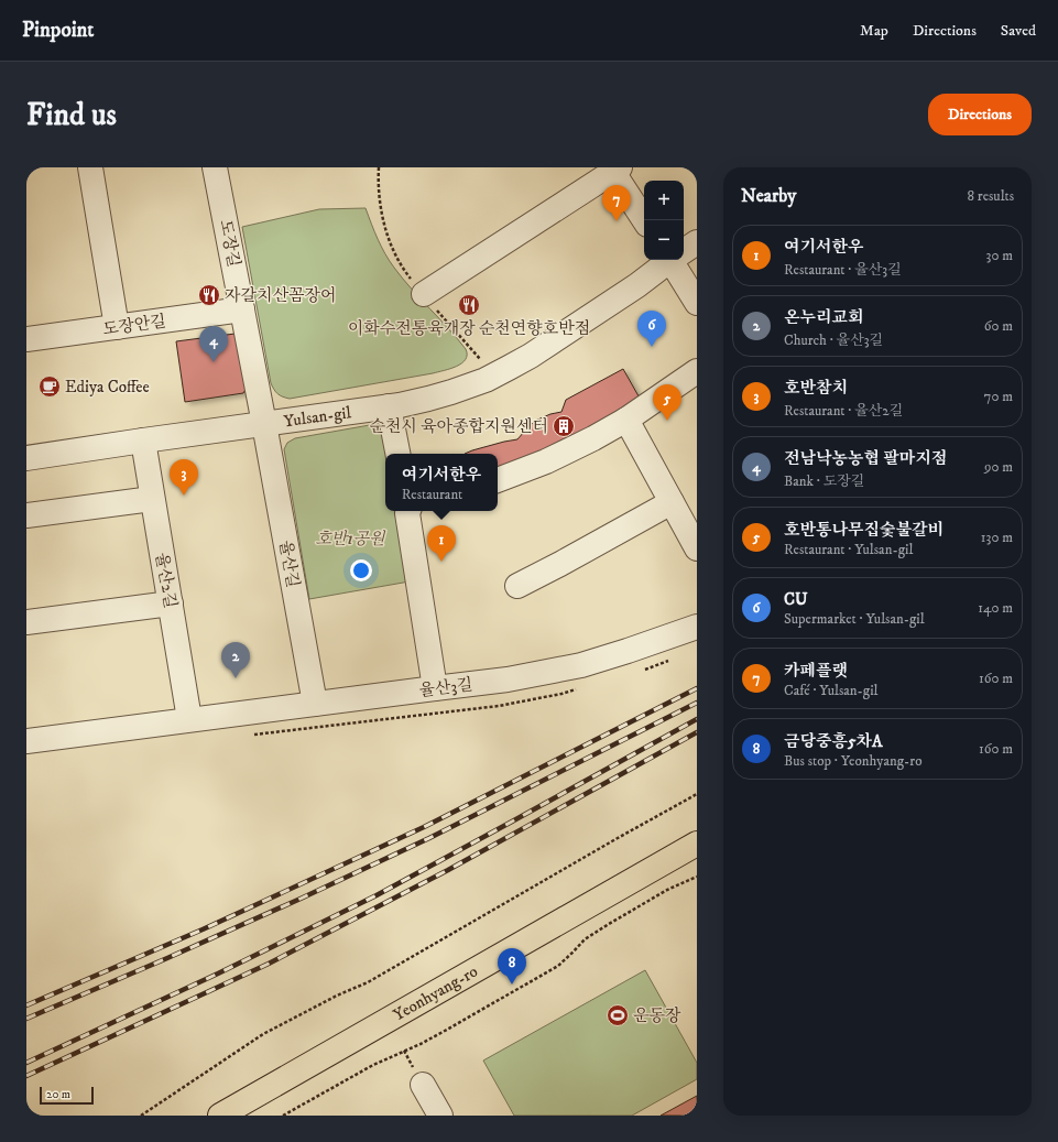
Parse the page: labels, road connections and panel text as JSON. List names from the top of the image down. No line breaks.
{"streets":{"main road":["Yeonhyang-ro"],"street":["도장길","도장안길","Yulsan-gil","율산길","율산2길","율산3길"]},"crossings":[["도장길","도장안길"],["도장길","Yulsan-gil"],["도장길","율산길"],["Yulsan-gil","율산길"],["Yulsan-gil","율산2길"],["율산길","율산3길"],["율산2길","율산3길"]],"parks":["호반1공원"],"places":{"restaurant":["자갈치산꼼장어","이화수전통육개장 순천연향호반점"],"cafe":["Ediya Coffee"],"building":["순천시 육아종합지원센터"],"sports":["운동장"]},"scale_bar":"20 m","page":{"header":"Pinpoint","nav":["Map","Directions","Saved"],"buttons":"Directions","title":"Find us","heading":["Nearby","8 results"],"map_buttons":["+","−"],"pins":["7","6","4","5","3","1","2","8"],"list":[{"mark":"1","name":"여기서한우","note":"Restaurant · 율산3길","value":"30 m"},{"mark":"2","name":"온누리교회","note":"Church · 율산3길","value":"60 m"},{"mark":"3","name":"호반참치","note":"Restaurant · 율산2길","value":"70 m"},{"mark":"4","name":"전남낙농농협 팔마지점","note":"Bank · 도장길","value":"90 m"},{"mark":"5","name":"호반통나무집숯불갈비","note":"Restaurant · Yulsan-gil","value":"130 m"},{"mark":"6","name":"CU","note":"Supermarket · Yulsan-gil","value":"140 m"},{"mark":"7","name":"카페플랫","note":"Café · Yulsan-gil","value":"160 m"},{"mark":"8","name":"금당중흥5차A","note":"Bus stop · Yeonhyang-ro","value":"160 m"}],"popup":["여기서한우","Restaurant"],"scale":"20 m"}}
